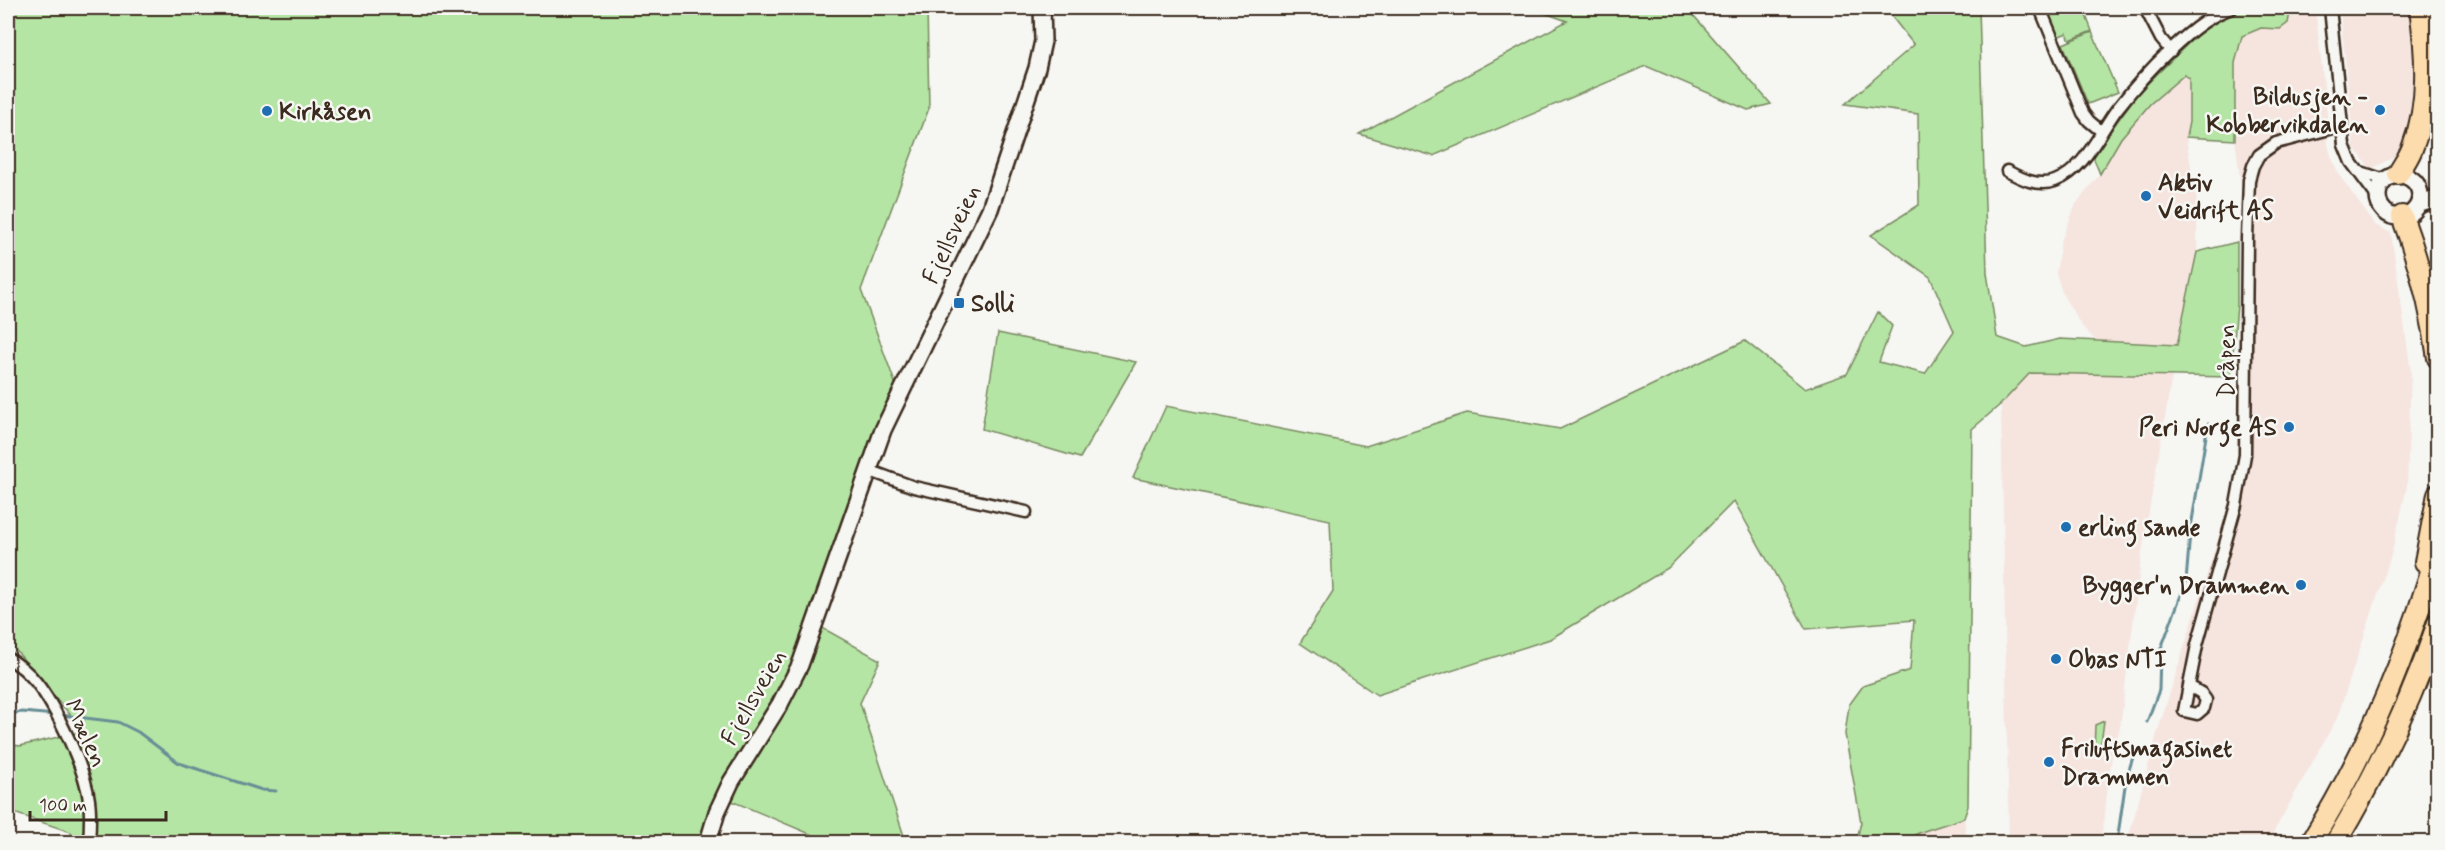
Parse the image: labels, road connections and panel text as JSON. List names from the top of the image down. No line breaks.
{"streets":{"main road":["Fjellsveien"],"street":["Dråpen","Mælen"]},"places":{"other":["Bildusjen - Kobbervikdalen","Kirkåsen","Aktiv Veidrift AS","Peri Norge AS","erling sande","Bygger'n Drammen","Obas NTI","Friluftsmagasinet Drammen"],"transit":["Solli"]},"scale_bar":"100 m"}
